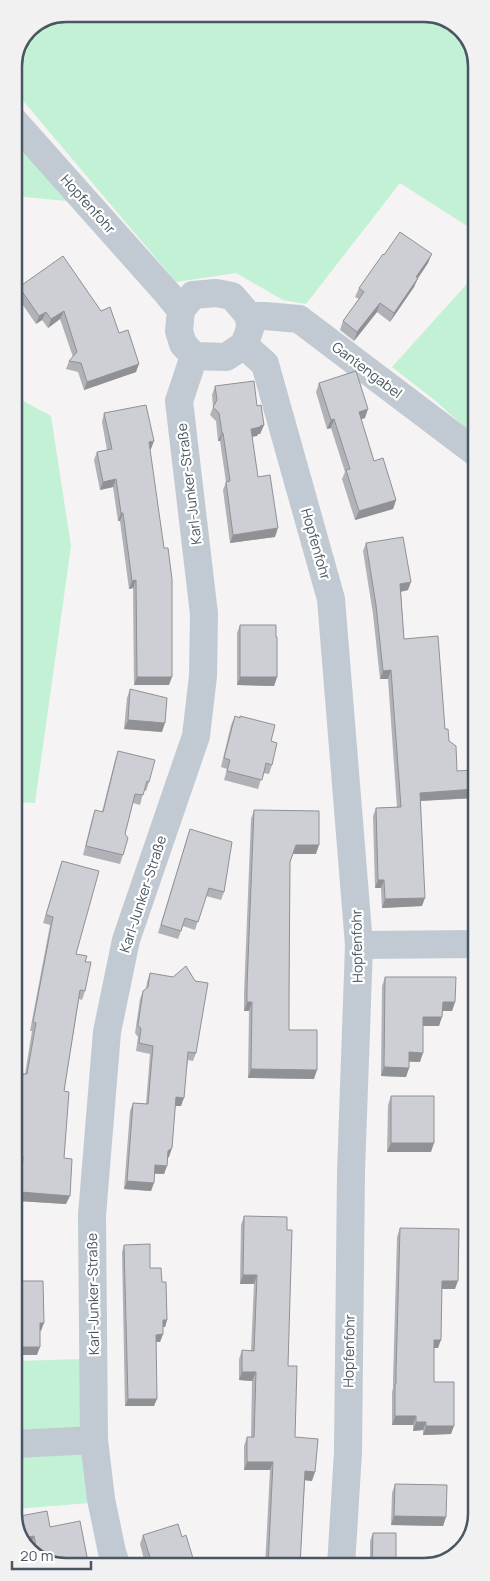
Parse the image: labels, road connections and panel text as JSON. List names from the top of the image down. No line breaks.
{"streets":{"street":["Hopfenfohr","Gantengabel","Karl-Junker-Straße"]},"crossings":[["Hopfenfohr","Gantengabel"],["Hopfenfohr","Karl-Junker-Straße"],["Gantengabel","Karl-Junker-Straße"]],"scale_bar":"20 m"}
